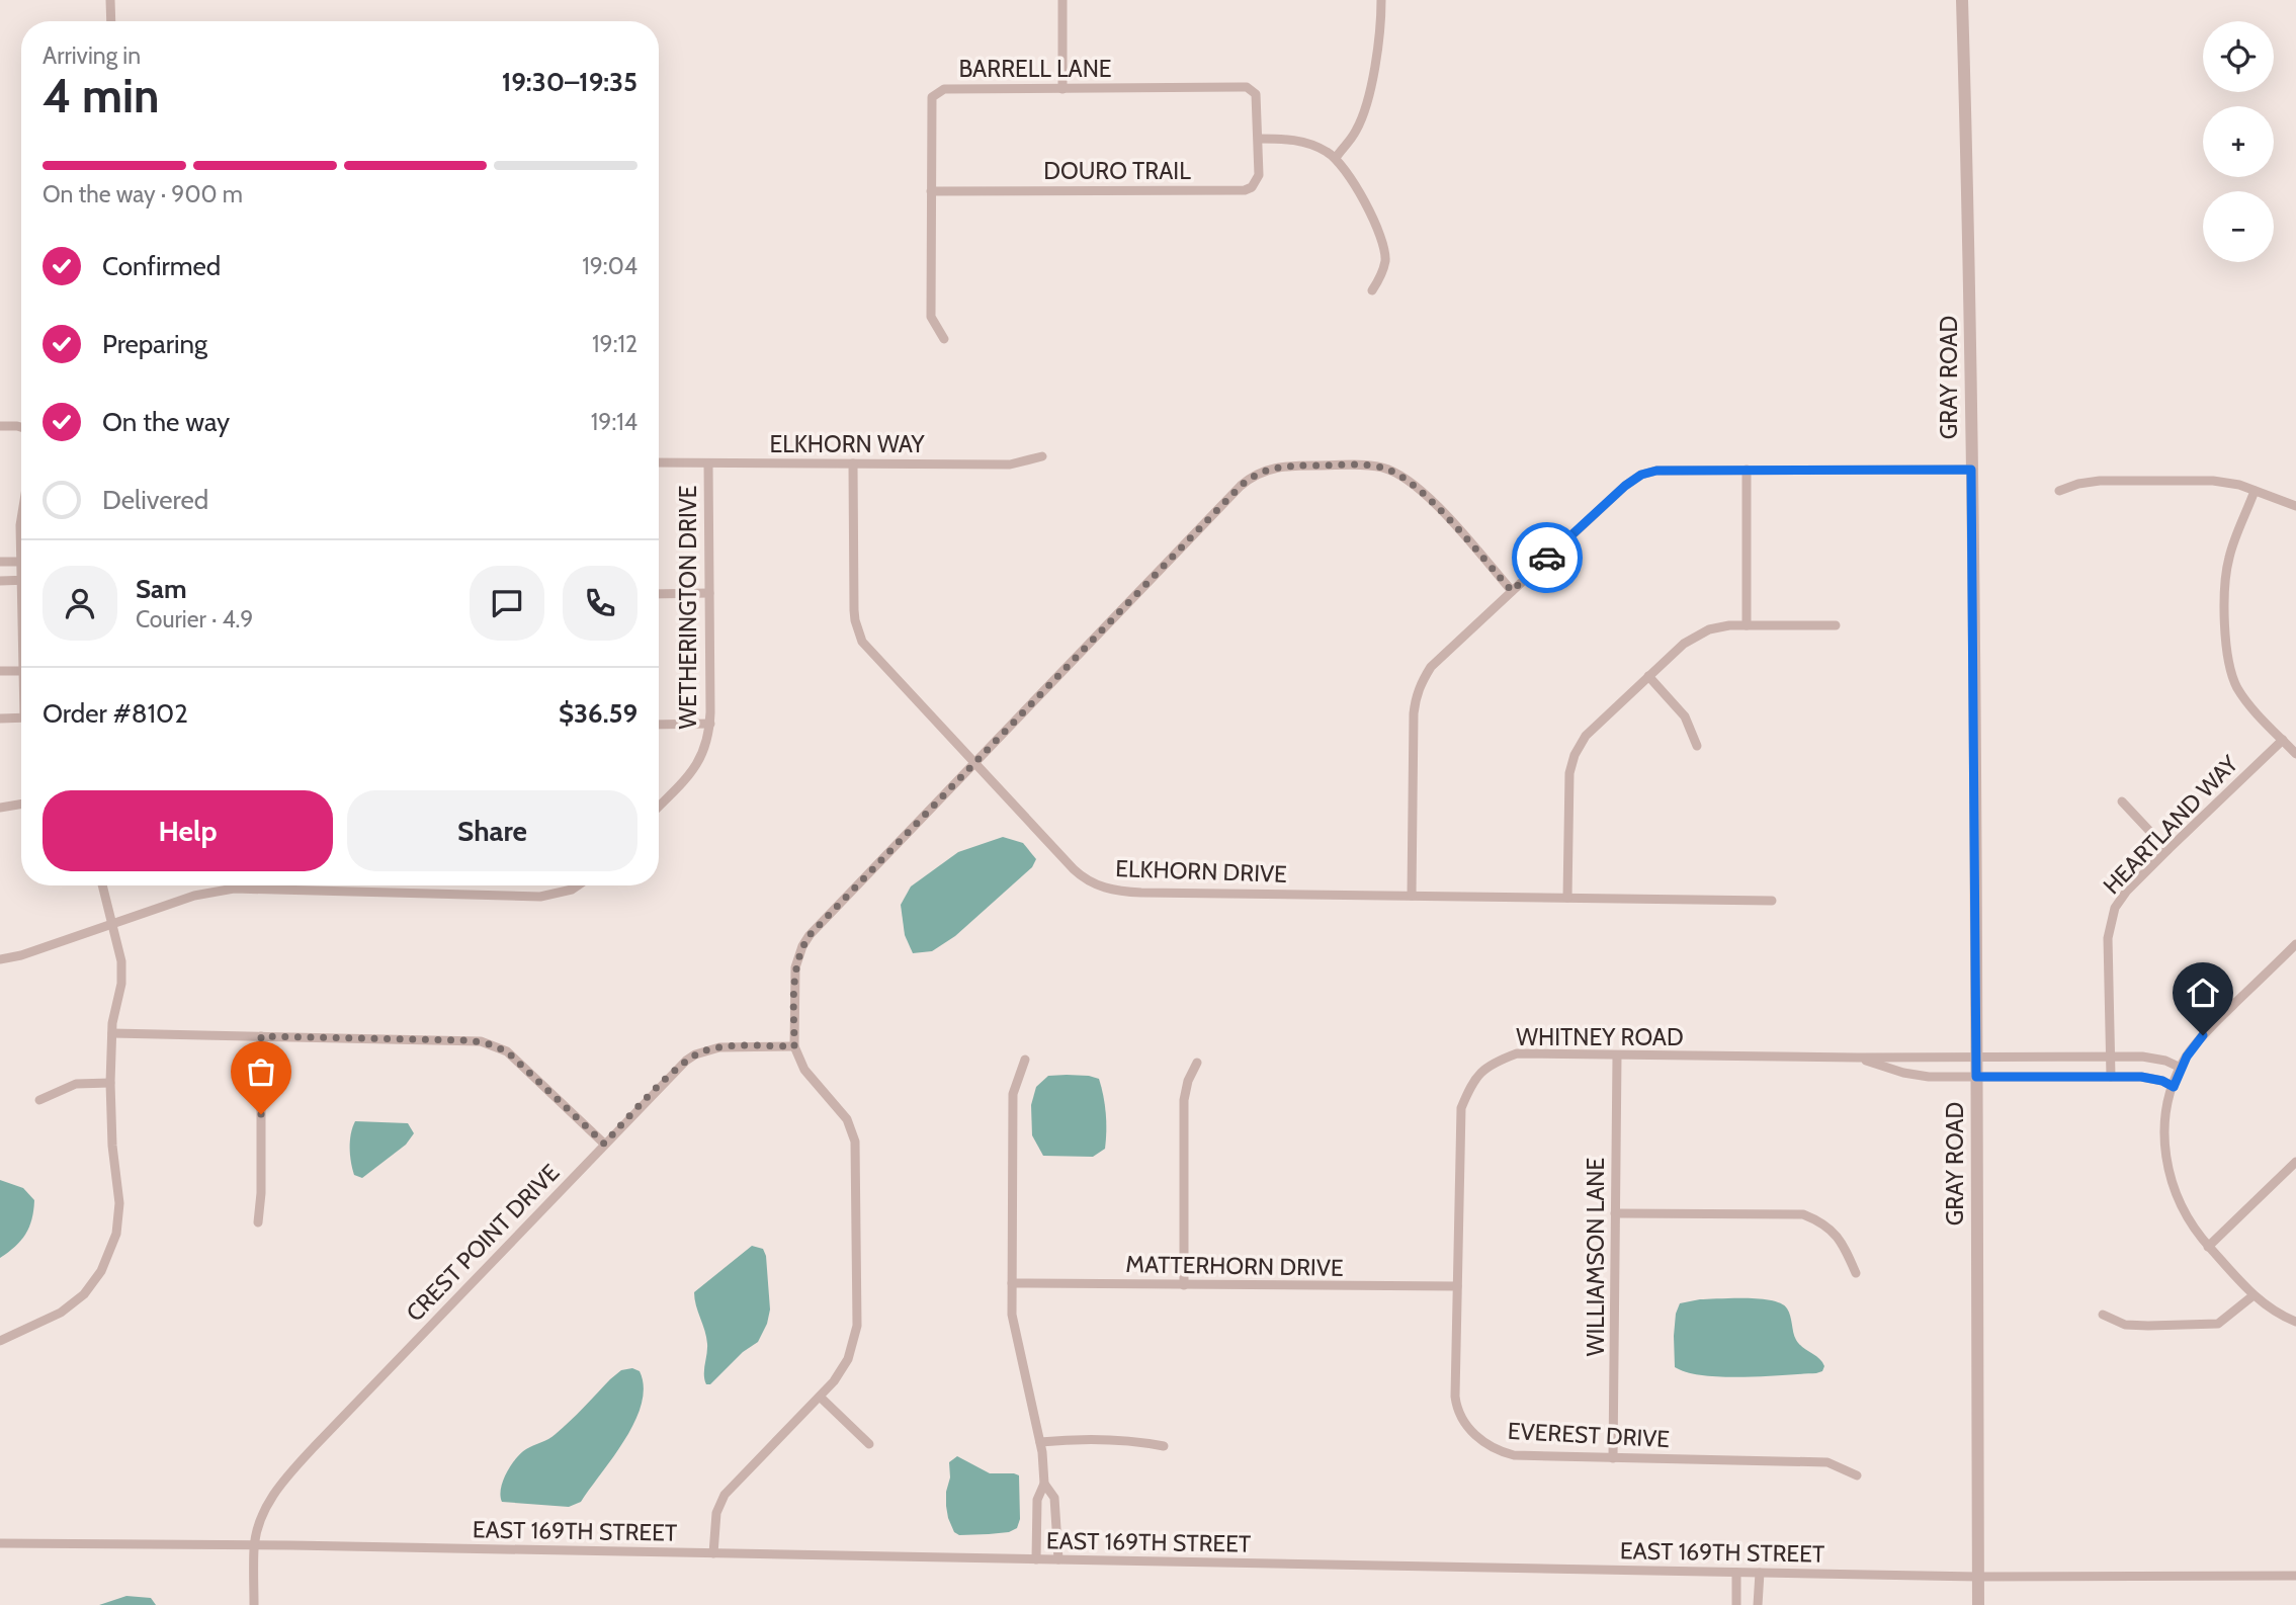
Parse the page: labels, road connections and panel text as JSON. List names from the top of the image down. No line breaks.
{"streets":{"street":["BARRELL LANE","DOURO TRAIL","GRAY ROAD","ELKHORN WAY","WETHERINGTON DRIVE","HEARTLAND WAY","ELKHORN DRIVE","WHITNEY ROAD","CREST POINT DRIVE","WILLIAMSON LANE","MATTERHORN DRIVE","EVEREST DRIVE","EAST 169TH STREET"]},"crossings":[["BARRELL LANE","DOURO TRAIL"],["GRAY ROAD","WHITNEY ROAD"],["GRAY ROAD","EAST 169TH STREET"],["ELKHORN WAY","WETHERINGTON DRIVE"],["ELKHORN WAY","ELKHORN DRIVE"],["HEARTLAND WAY","WHITNEY ROAD"],["WHITNEY ROAD","WILLIAMSON LANE"],["WHITNEY ROAD","MATTERHORN DRIVE"],["WHITNEY ROAD","EVEREST DRIVE"],["CREST POINT DRIVE","EAST 169TH STREET"],["WILLIAMSON LANE","EVEREST DRIVE"],["MATTERHORN DRIVE","EVEREST DRIVE"]],"page":{"map_buttons":["+","−"],"heading":["4 min","Arriving in","19:30–19:35"],"panel":["Sam","Courier · 4.9","Order #8102","$36.59"],"bar":"On the way · 900 m","list":[["Confirmed","19:04"],["Preparing","19:12"],["On the way","19:14"],"Delivered"],"buttons":["Help","Share"]}}
